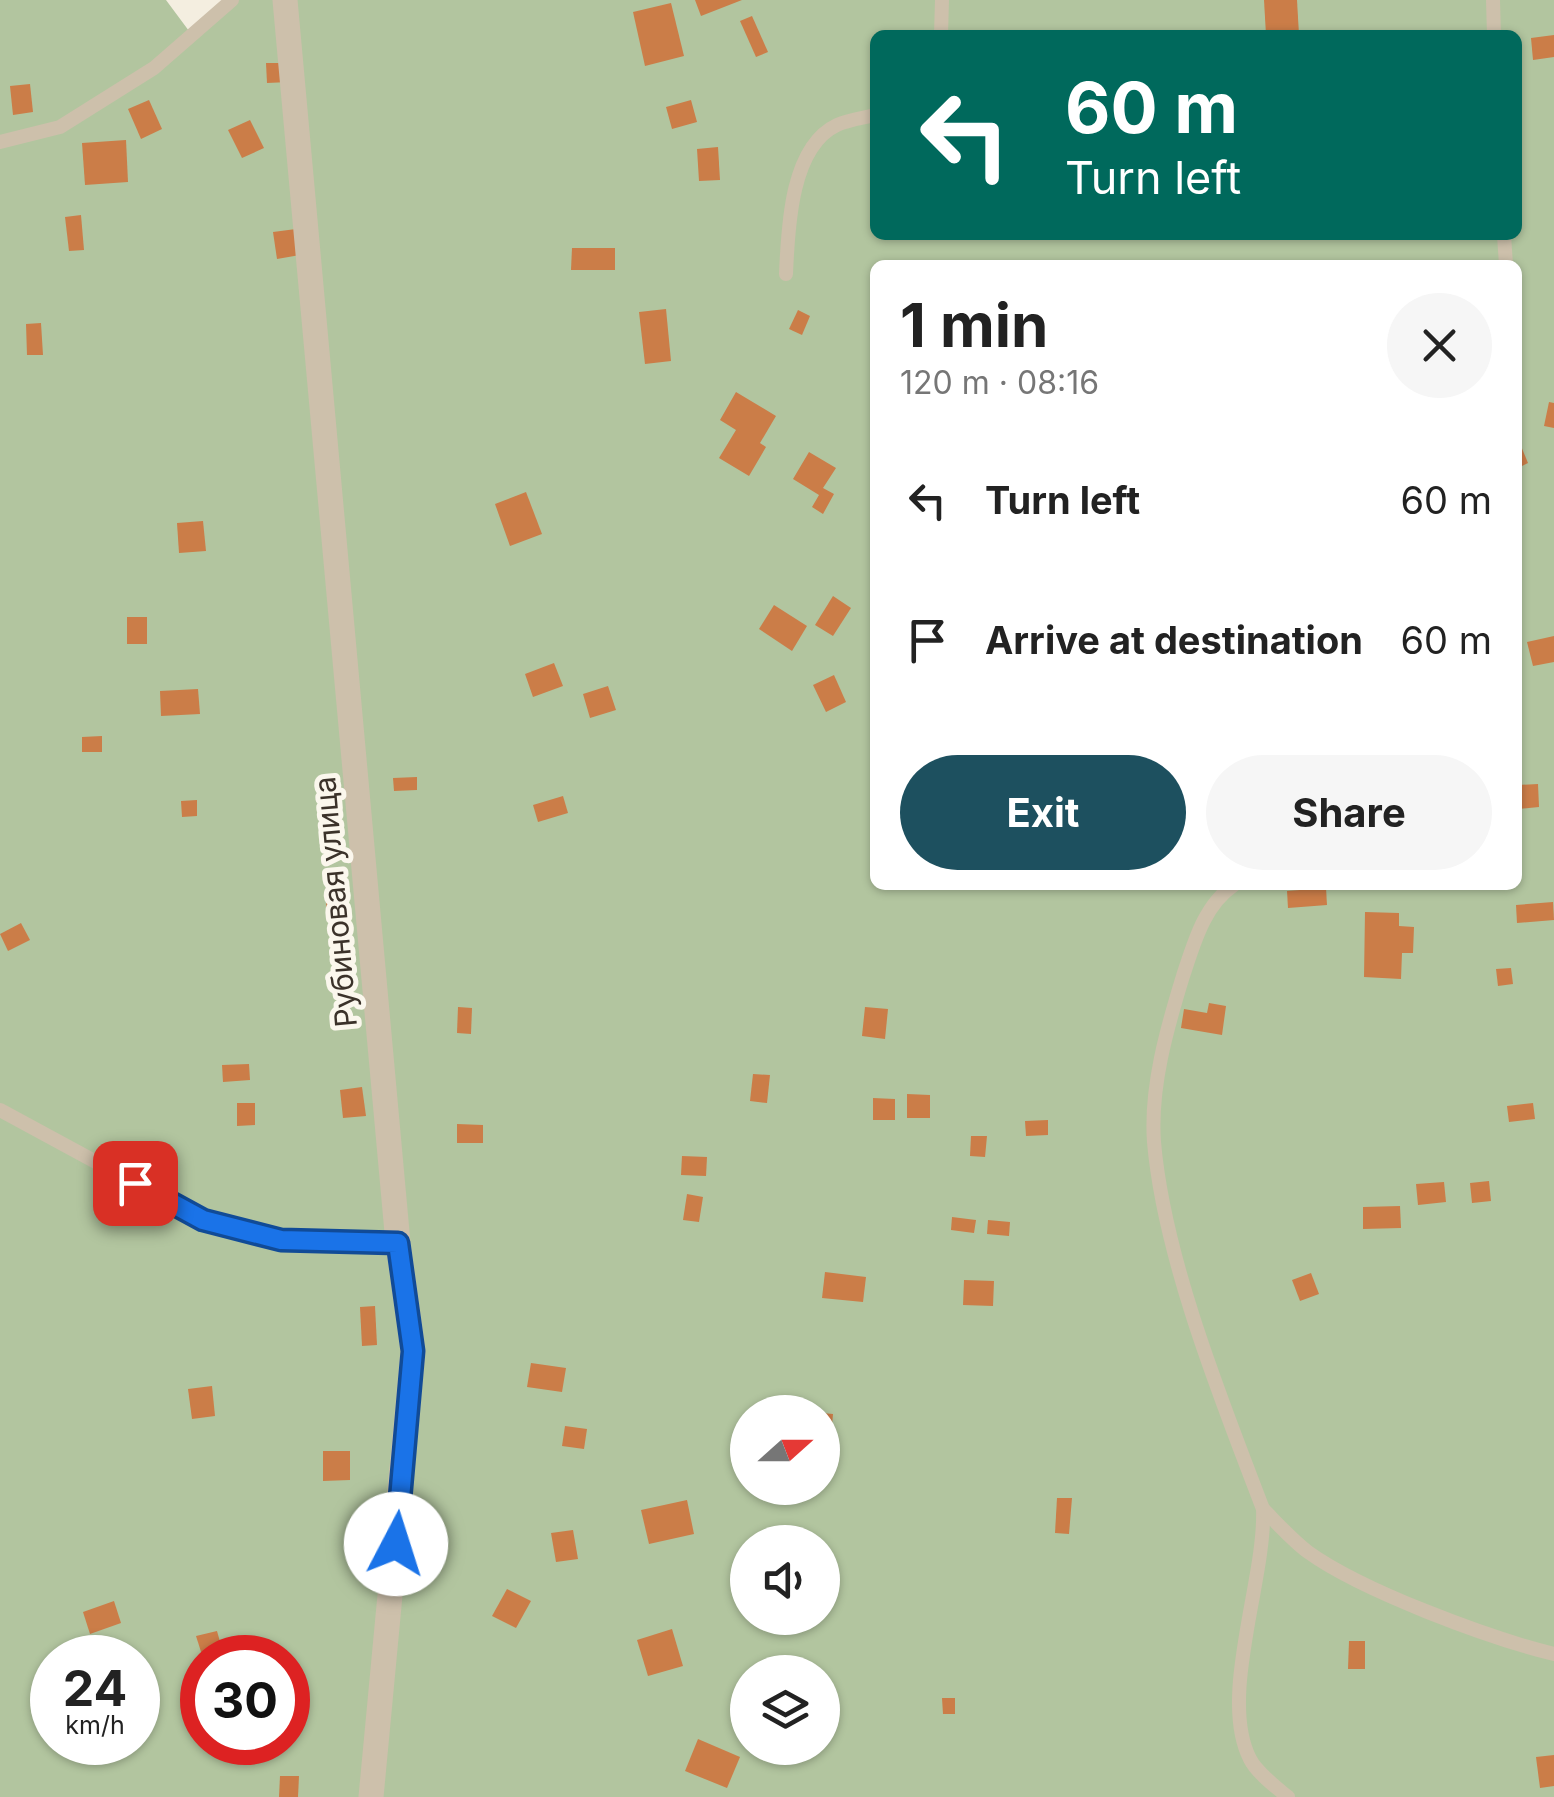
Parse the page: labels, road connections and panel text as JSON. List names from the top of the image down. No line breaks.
{"streets":{"street":["Рубиновая улица"]},"north":"right","page":{"turn":["60 m","Turn left"],"heading":["1 min","120 m · 08:16"],"list":[{"name":"Turn left","value":"60 m"},{"name":"Arrive at destination","value":"60 m"}],"buttons":["Exit","Share"],"speed":"24 km/h","limit":"30"}}
